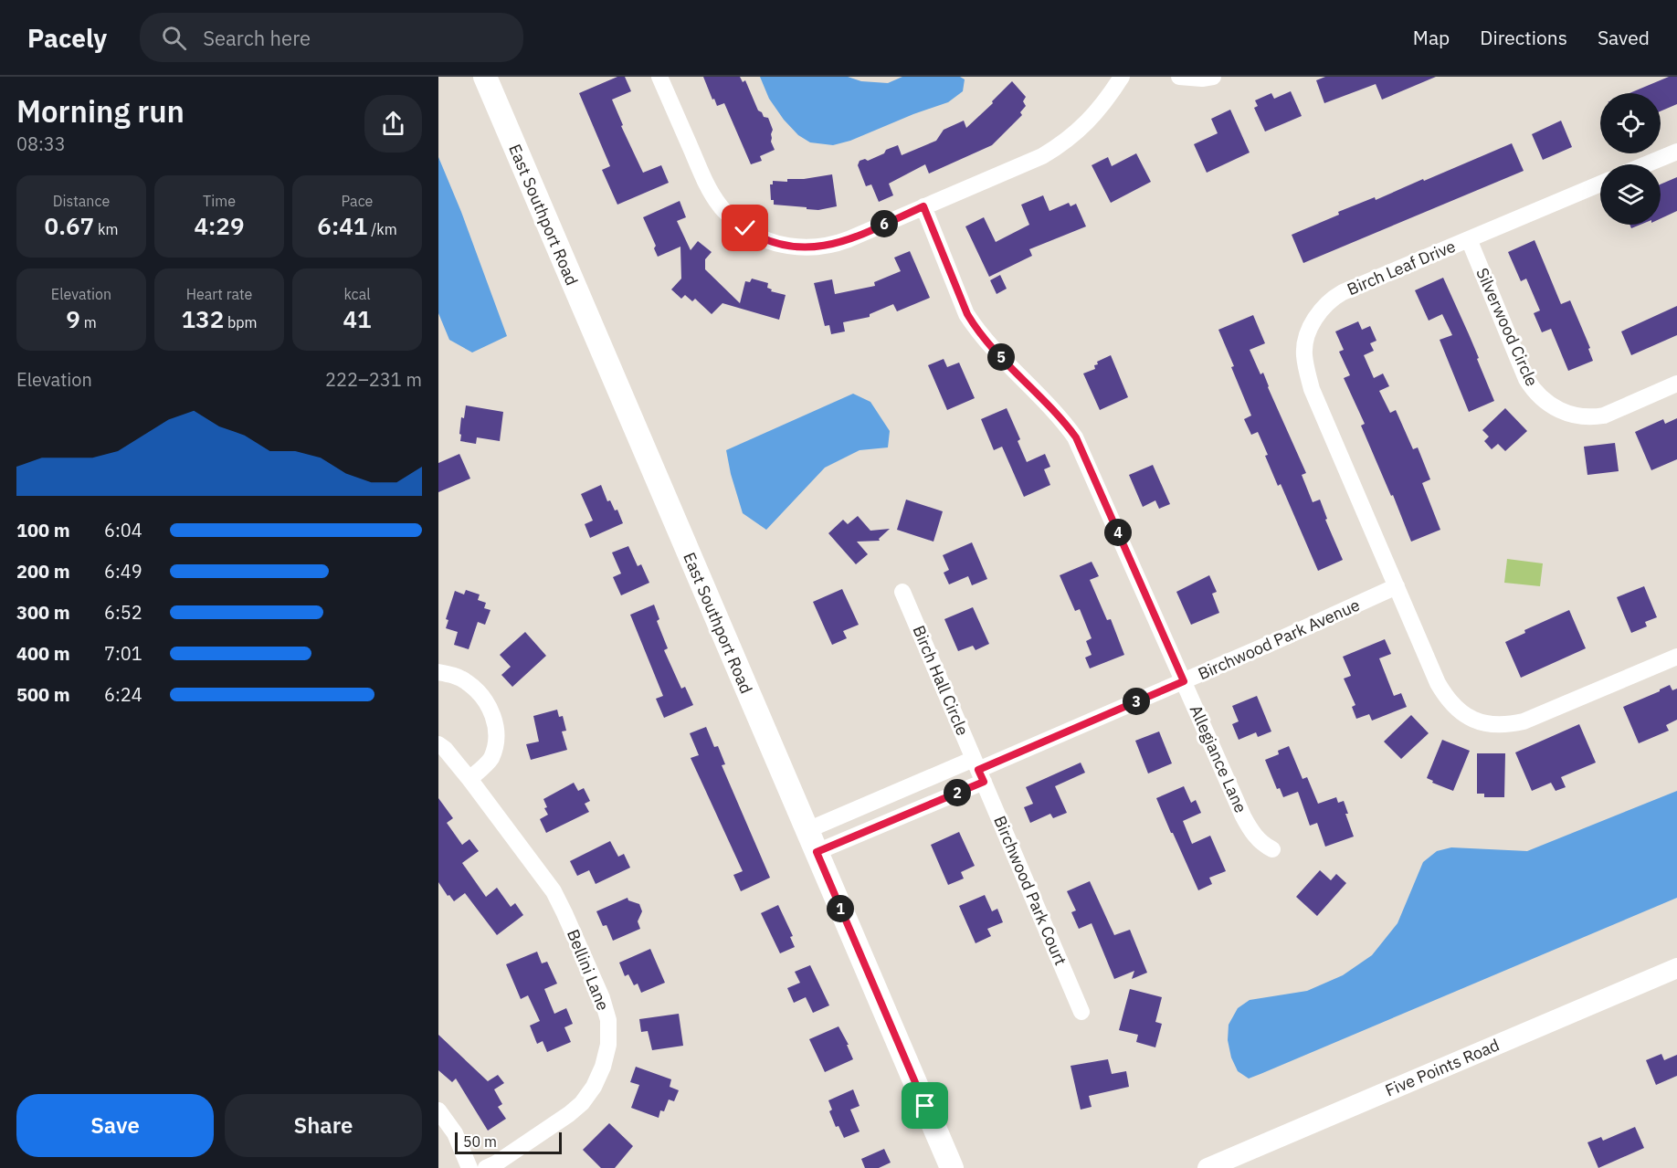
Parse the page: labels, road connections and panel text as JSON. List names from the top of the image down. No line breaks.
{"streets":{"main road":["East Southport Road"],"street":["Birch Leaf Drive","Silverwood Circle","Birchwood Park Avenue","Birch Hall Circle","Allegiance Lane","Birchwood Park Court","Bellini Lane","Five Points Road"]},"crossings":[["East Southport Road","Birchwood Park Avenue"],["Birch Leaf Drive","Silverwood Circle"],["Birch Leaf Drive","Birchwood Park Avenue"],["Birchwood Park Avenue","Birch Hall Circle"],["Birchwood Park Avenue","Allegiance Lane"],["Birchwood Park Avenue","Birchwood Park Court"],["Birch Hall Circle","Birchwood Park Court"]],"scale_bar":"50 m","page":{"header":"Pacely","search":"Search here","nav":["Map","Directions","Saved"],"heading":["Morning run","08:33"],"stats":[["Distance","0.67 km"],["Time","4:29"],["Pace","6:41 /km"],["Elevation","9 m"],["Heart rate","132 bpm"],["kcal","41"]],"pins":["6","5","4","3","2","1"],"chart":["Elevation","222–231 m"],"list":[{"name":"100 m","note":"6:04"},{"name":"200 m","note":"6:49"},{"name":"300 m","note":"6:52"},{"name":"400 m","note":"7:01"},{"name":"500 m","note":"6:24"}],"buttons":["Save","Share"],"scale":"50 m"}}
